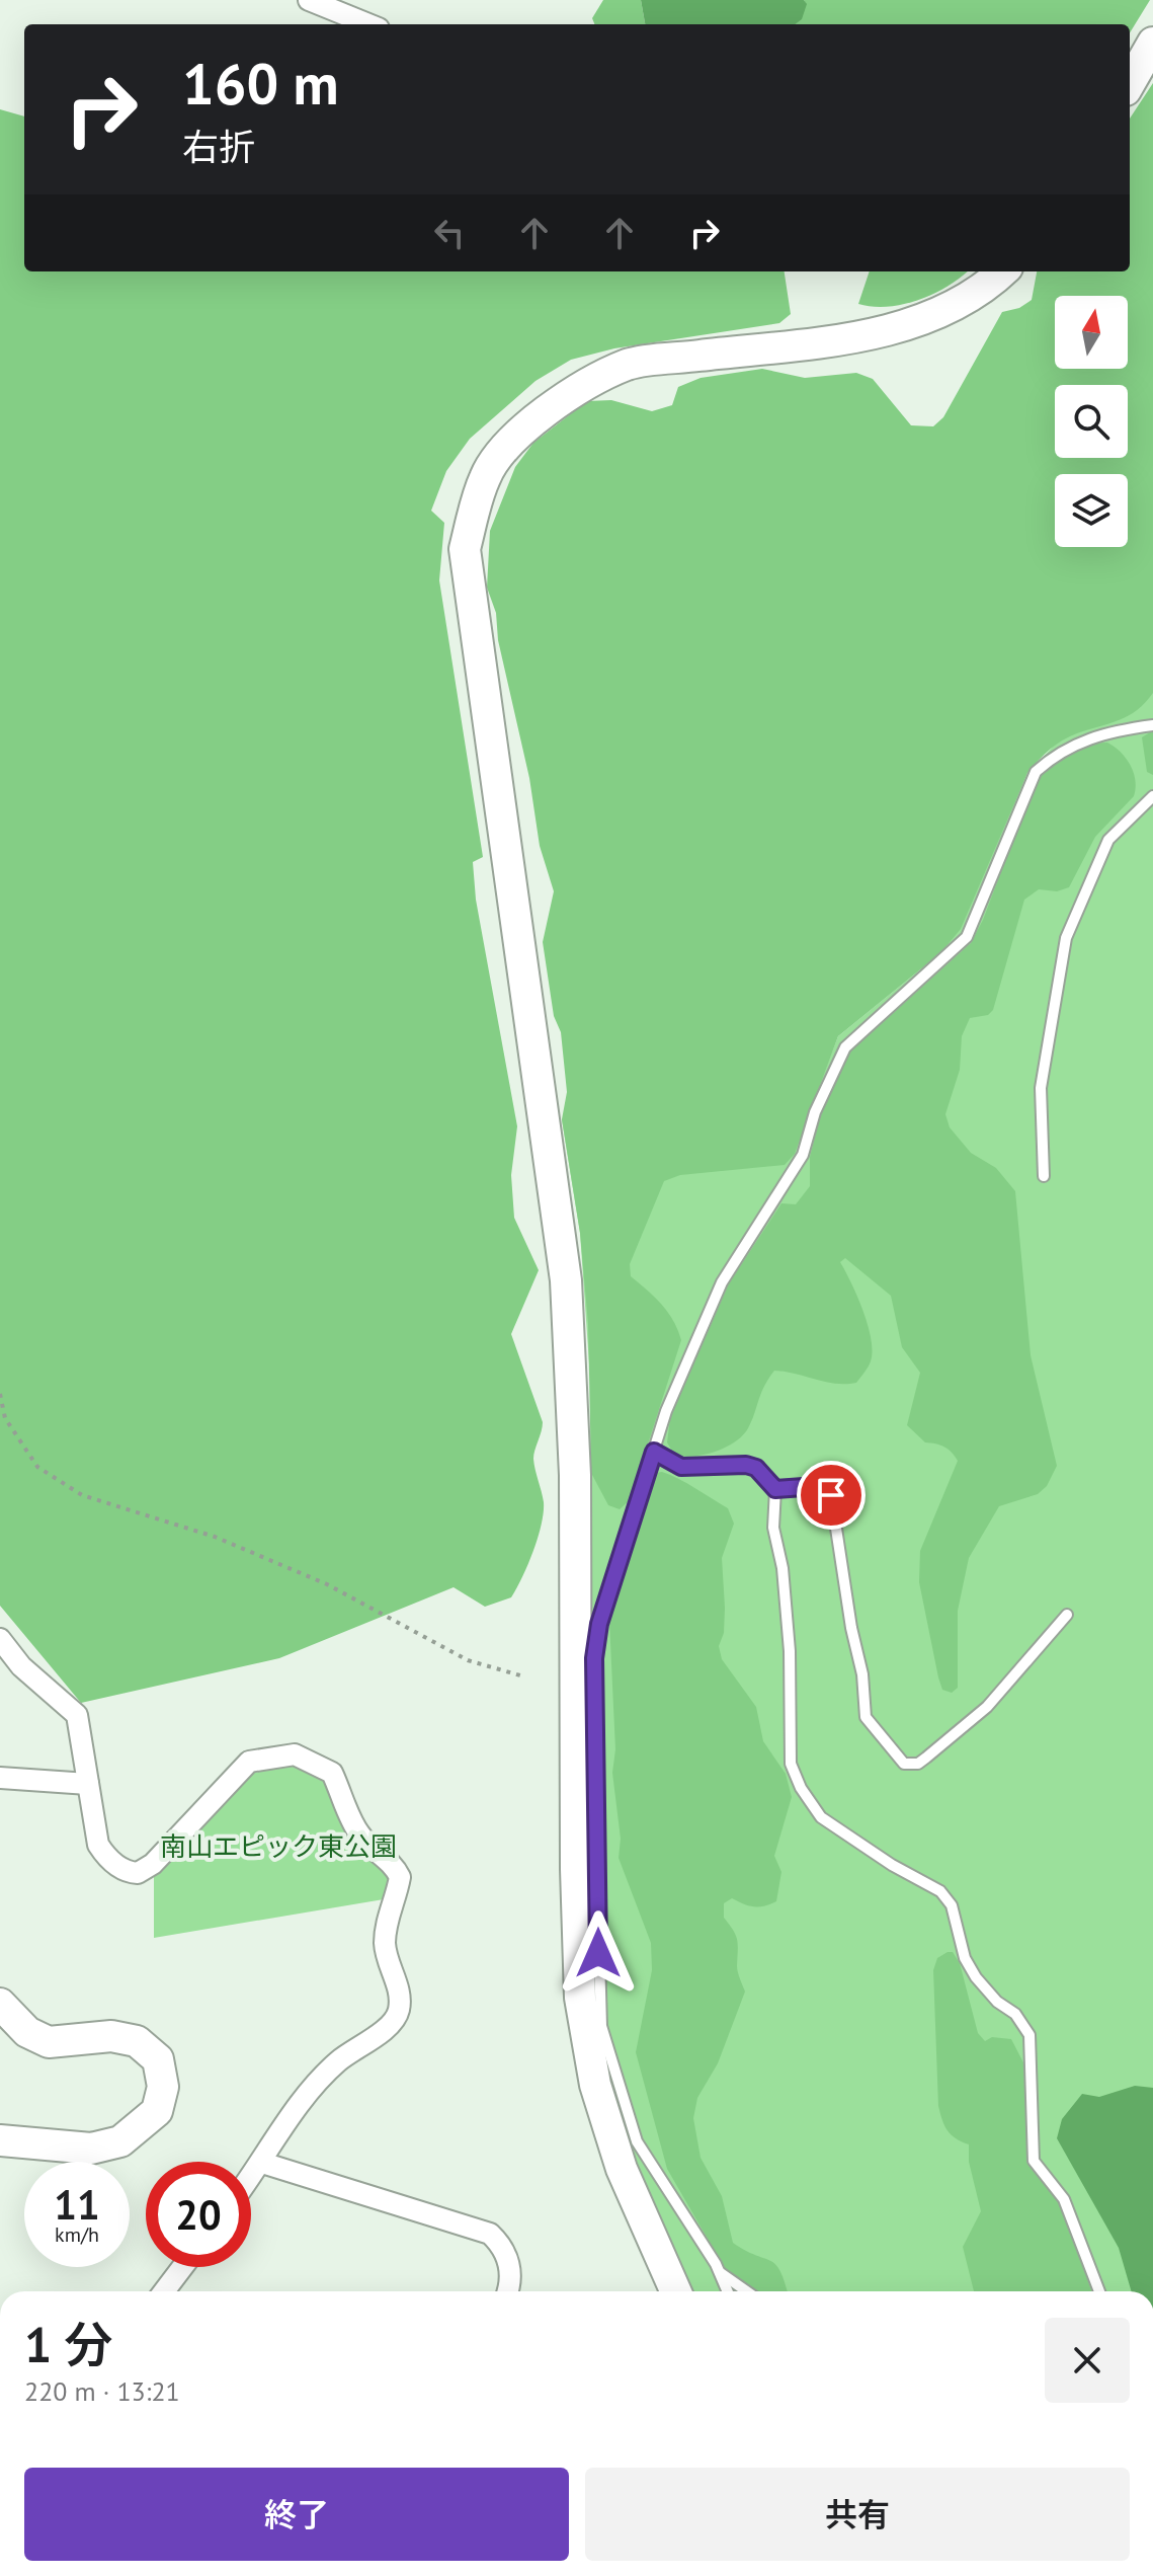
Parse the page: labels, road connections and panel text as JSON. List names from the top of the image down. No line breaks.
{"parks":["南山エピック東公園"],"north":"top","page":{"turn":["160 m","右折"],"speed":"11 km/h","limit":"20","heading":["1 分","220 m · 13:21"],"buttons":["終了","共有"]}}
